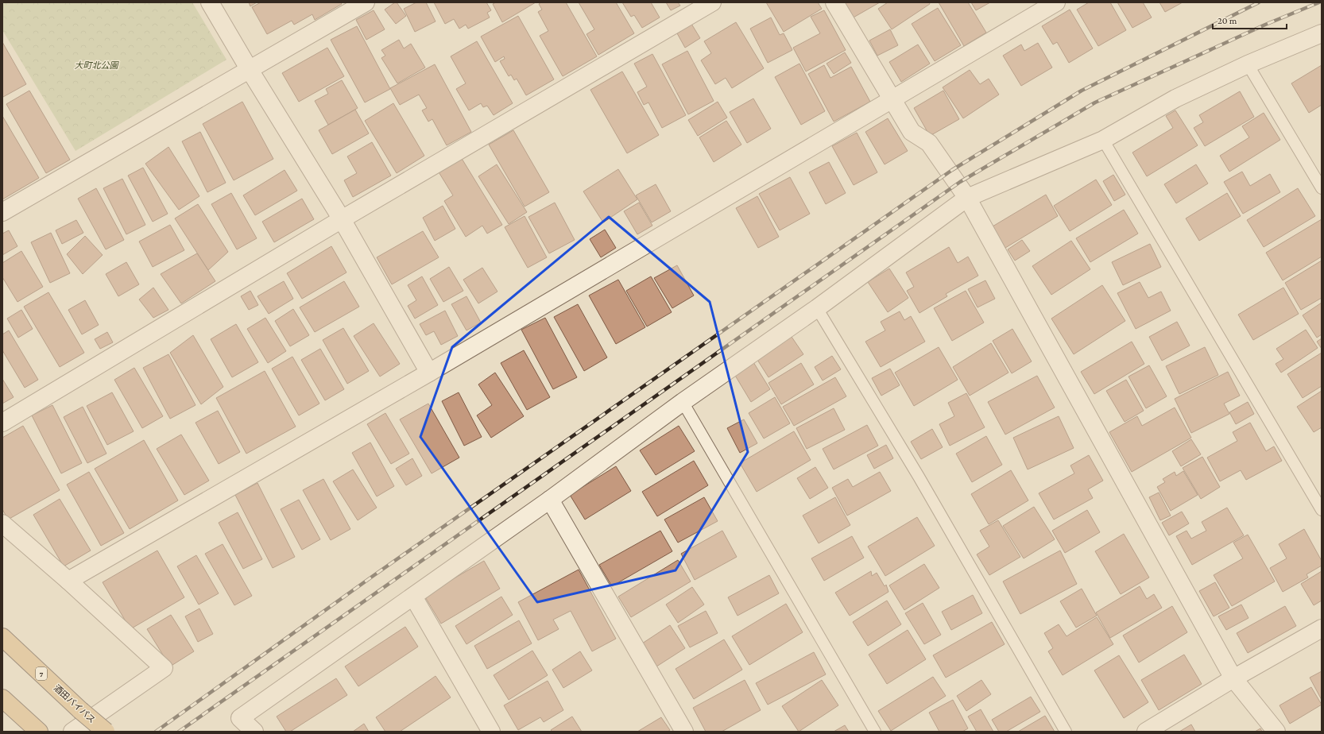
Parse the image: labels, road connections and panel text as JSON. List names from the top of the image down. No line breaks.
{"streets":{"highway":["7","酒田バイパス"]},"parks":["大町北公園"],"scale_bar":"20 m"}
